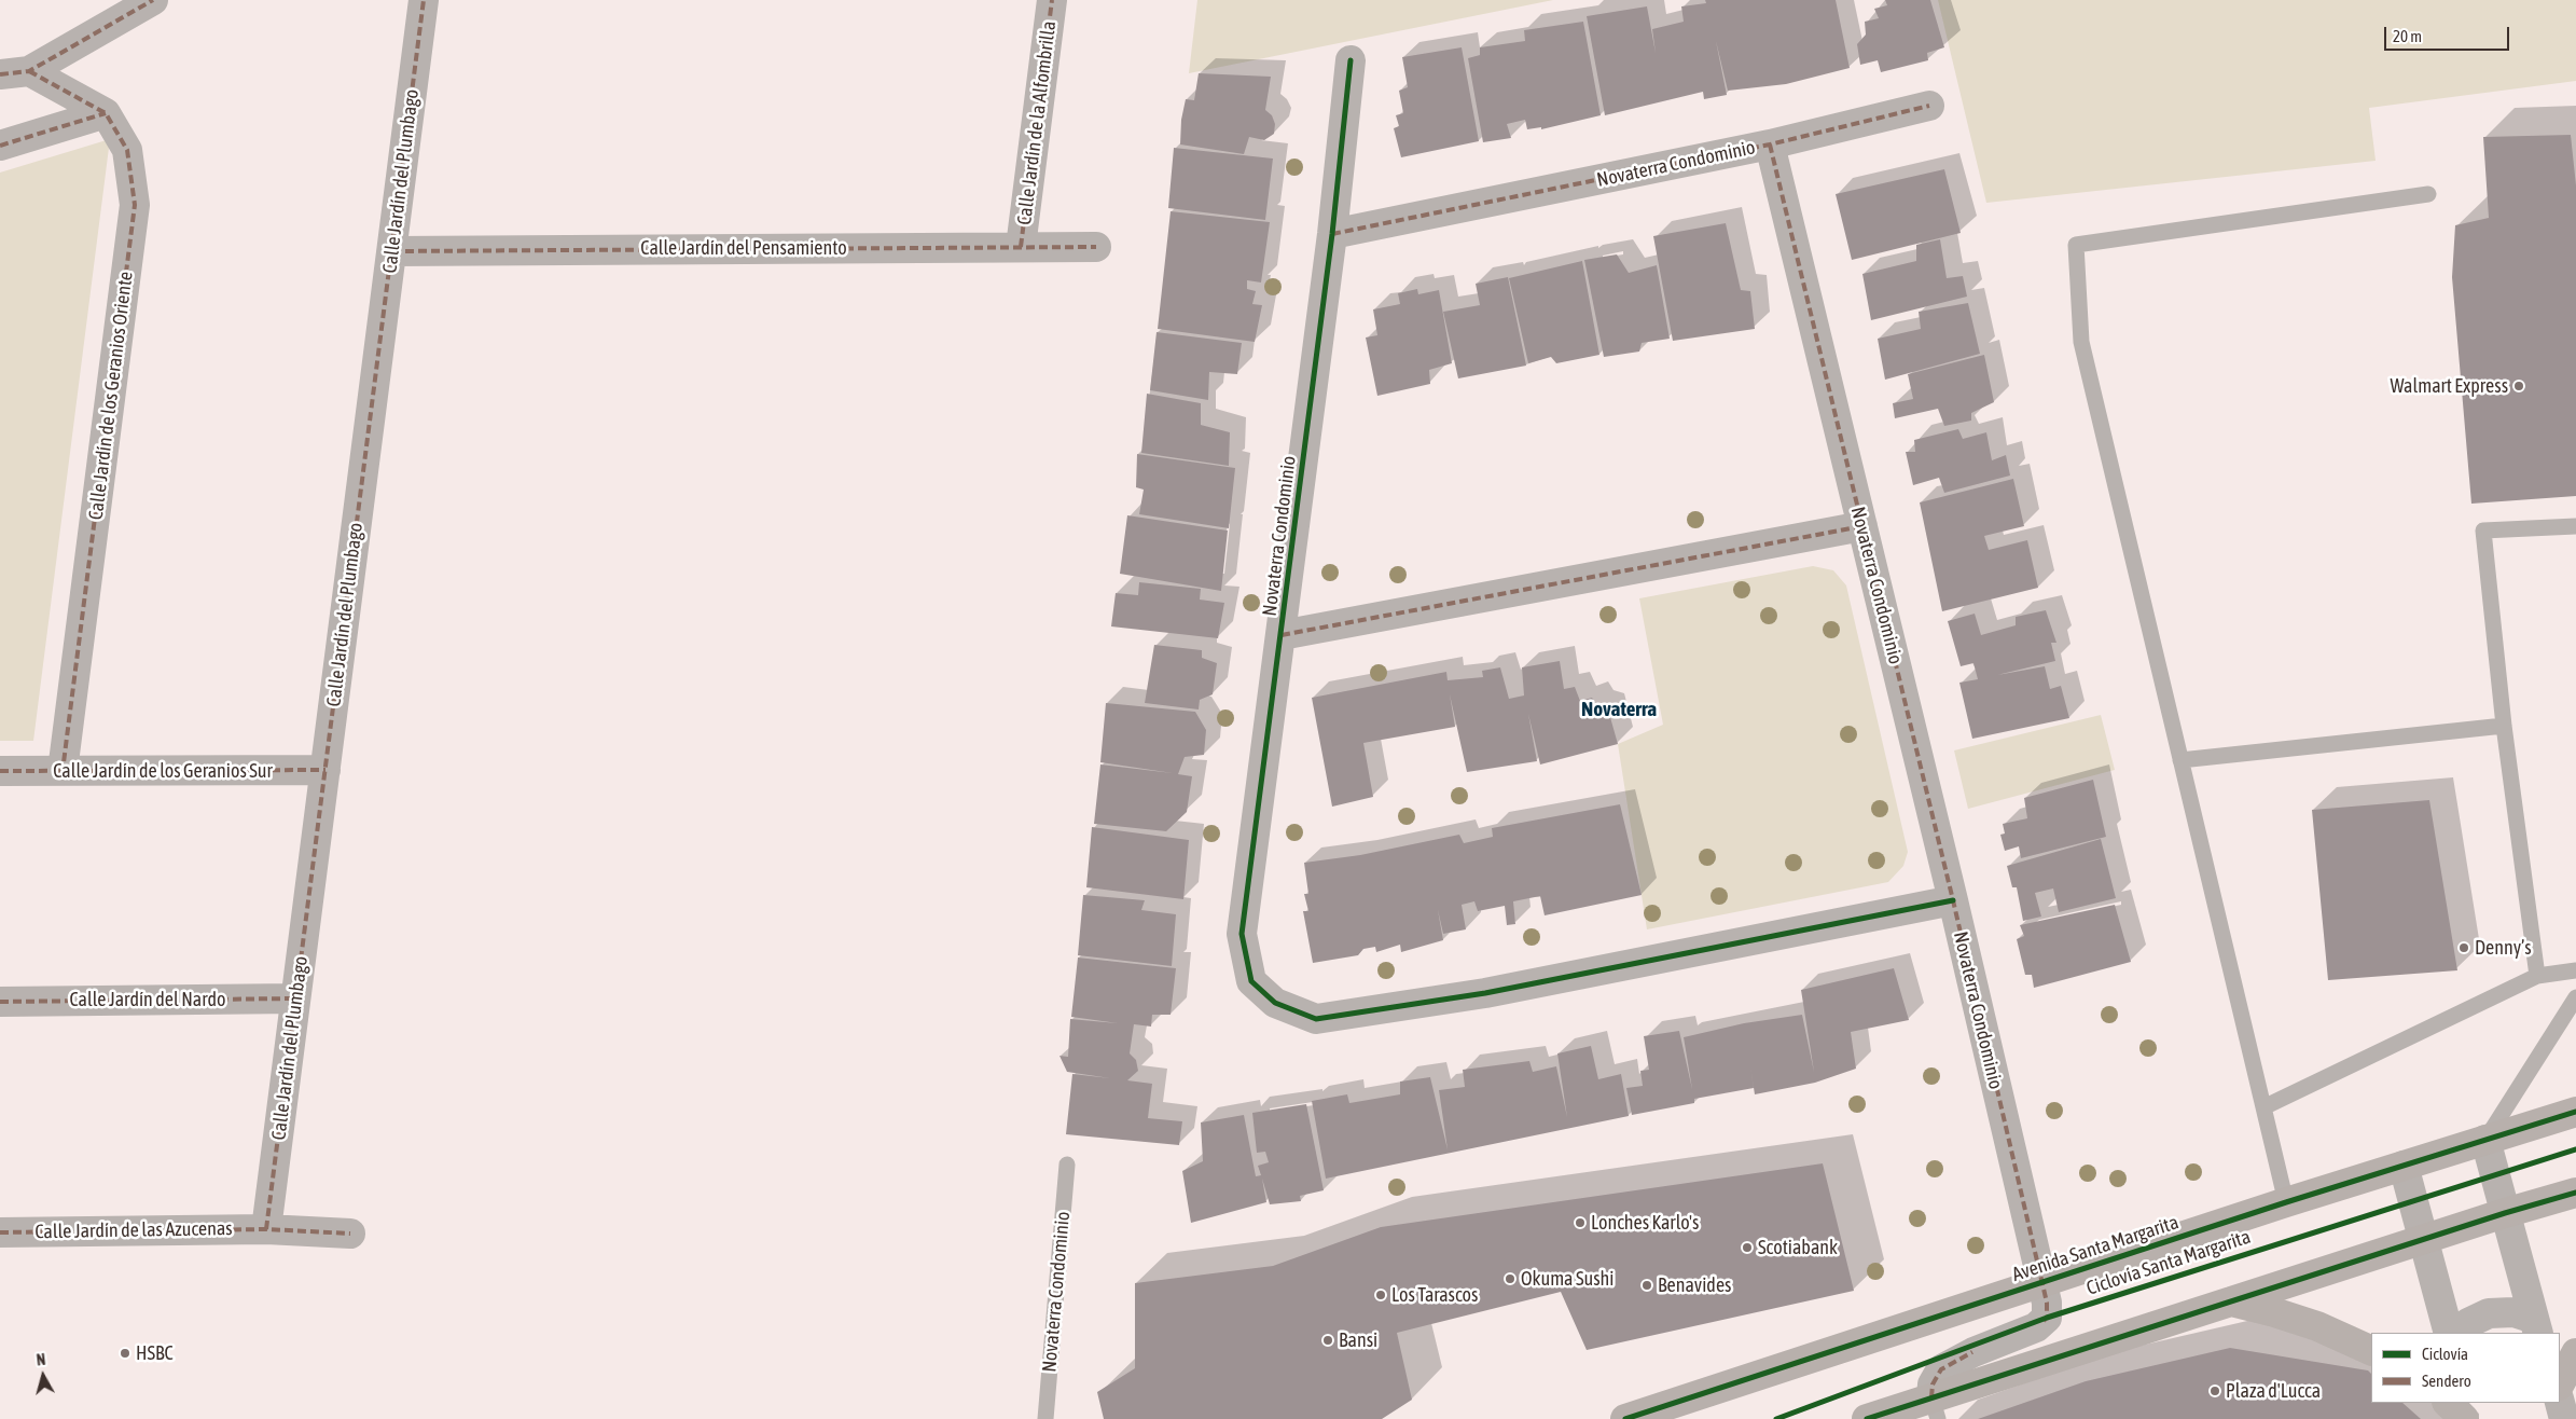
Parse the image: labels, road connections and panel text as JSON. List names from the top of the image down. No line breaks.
{"streets":{"main road":["Avenida Santa Margarita"],"street":["Calle Jardín de la Alfombrilla","Novaterra Condominio","Calle Jardín del Plumbago","Calle Jardín del Pensamiento","Calle Jardín de los Geranios Oriente","Calle Jardín de los Geranios Sur","Calle Jardín del Nardo","Calle Jardín de las Azucenas"],"cycle path":["Ciclovía Santa Margarita"]},"crossings":[["Calle Jardín de la Alfombrilla","Calle Jardín del Pensamiento"],["Novaterra Condominio","Avenida Santa Margarita"],["Calle Jardín del Plumbago","Calle Jardín del Pensamiento"],["Calle Jardín del Plumbago","Calle Jardín de los Geranios Sur"],["Calle Jardín del Plumbago","Calle Jardín del Nardo"],["Calle Jardín del Plumbago","Calle Jardín de las Azucenas"],["Calle Jardín de los Geranios Oriente","Calle Jardín de los Geranios Sur"]],"districts":["Novaterra"],"places":["Walmart Express","Denny’s","Lonches Karlo's","Scotiabank","Okuma Sushi","Benavides","Los Tarascos","Bansi","HSBC","Plaza d'Lucca"],"legend":["Ciclovía","Sendero"],"scale_bar":"20 m","north":"top"}
